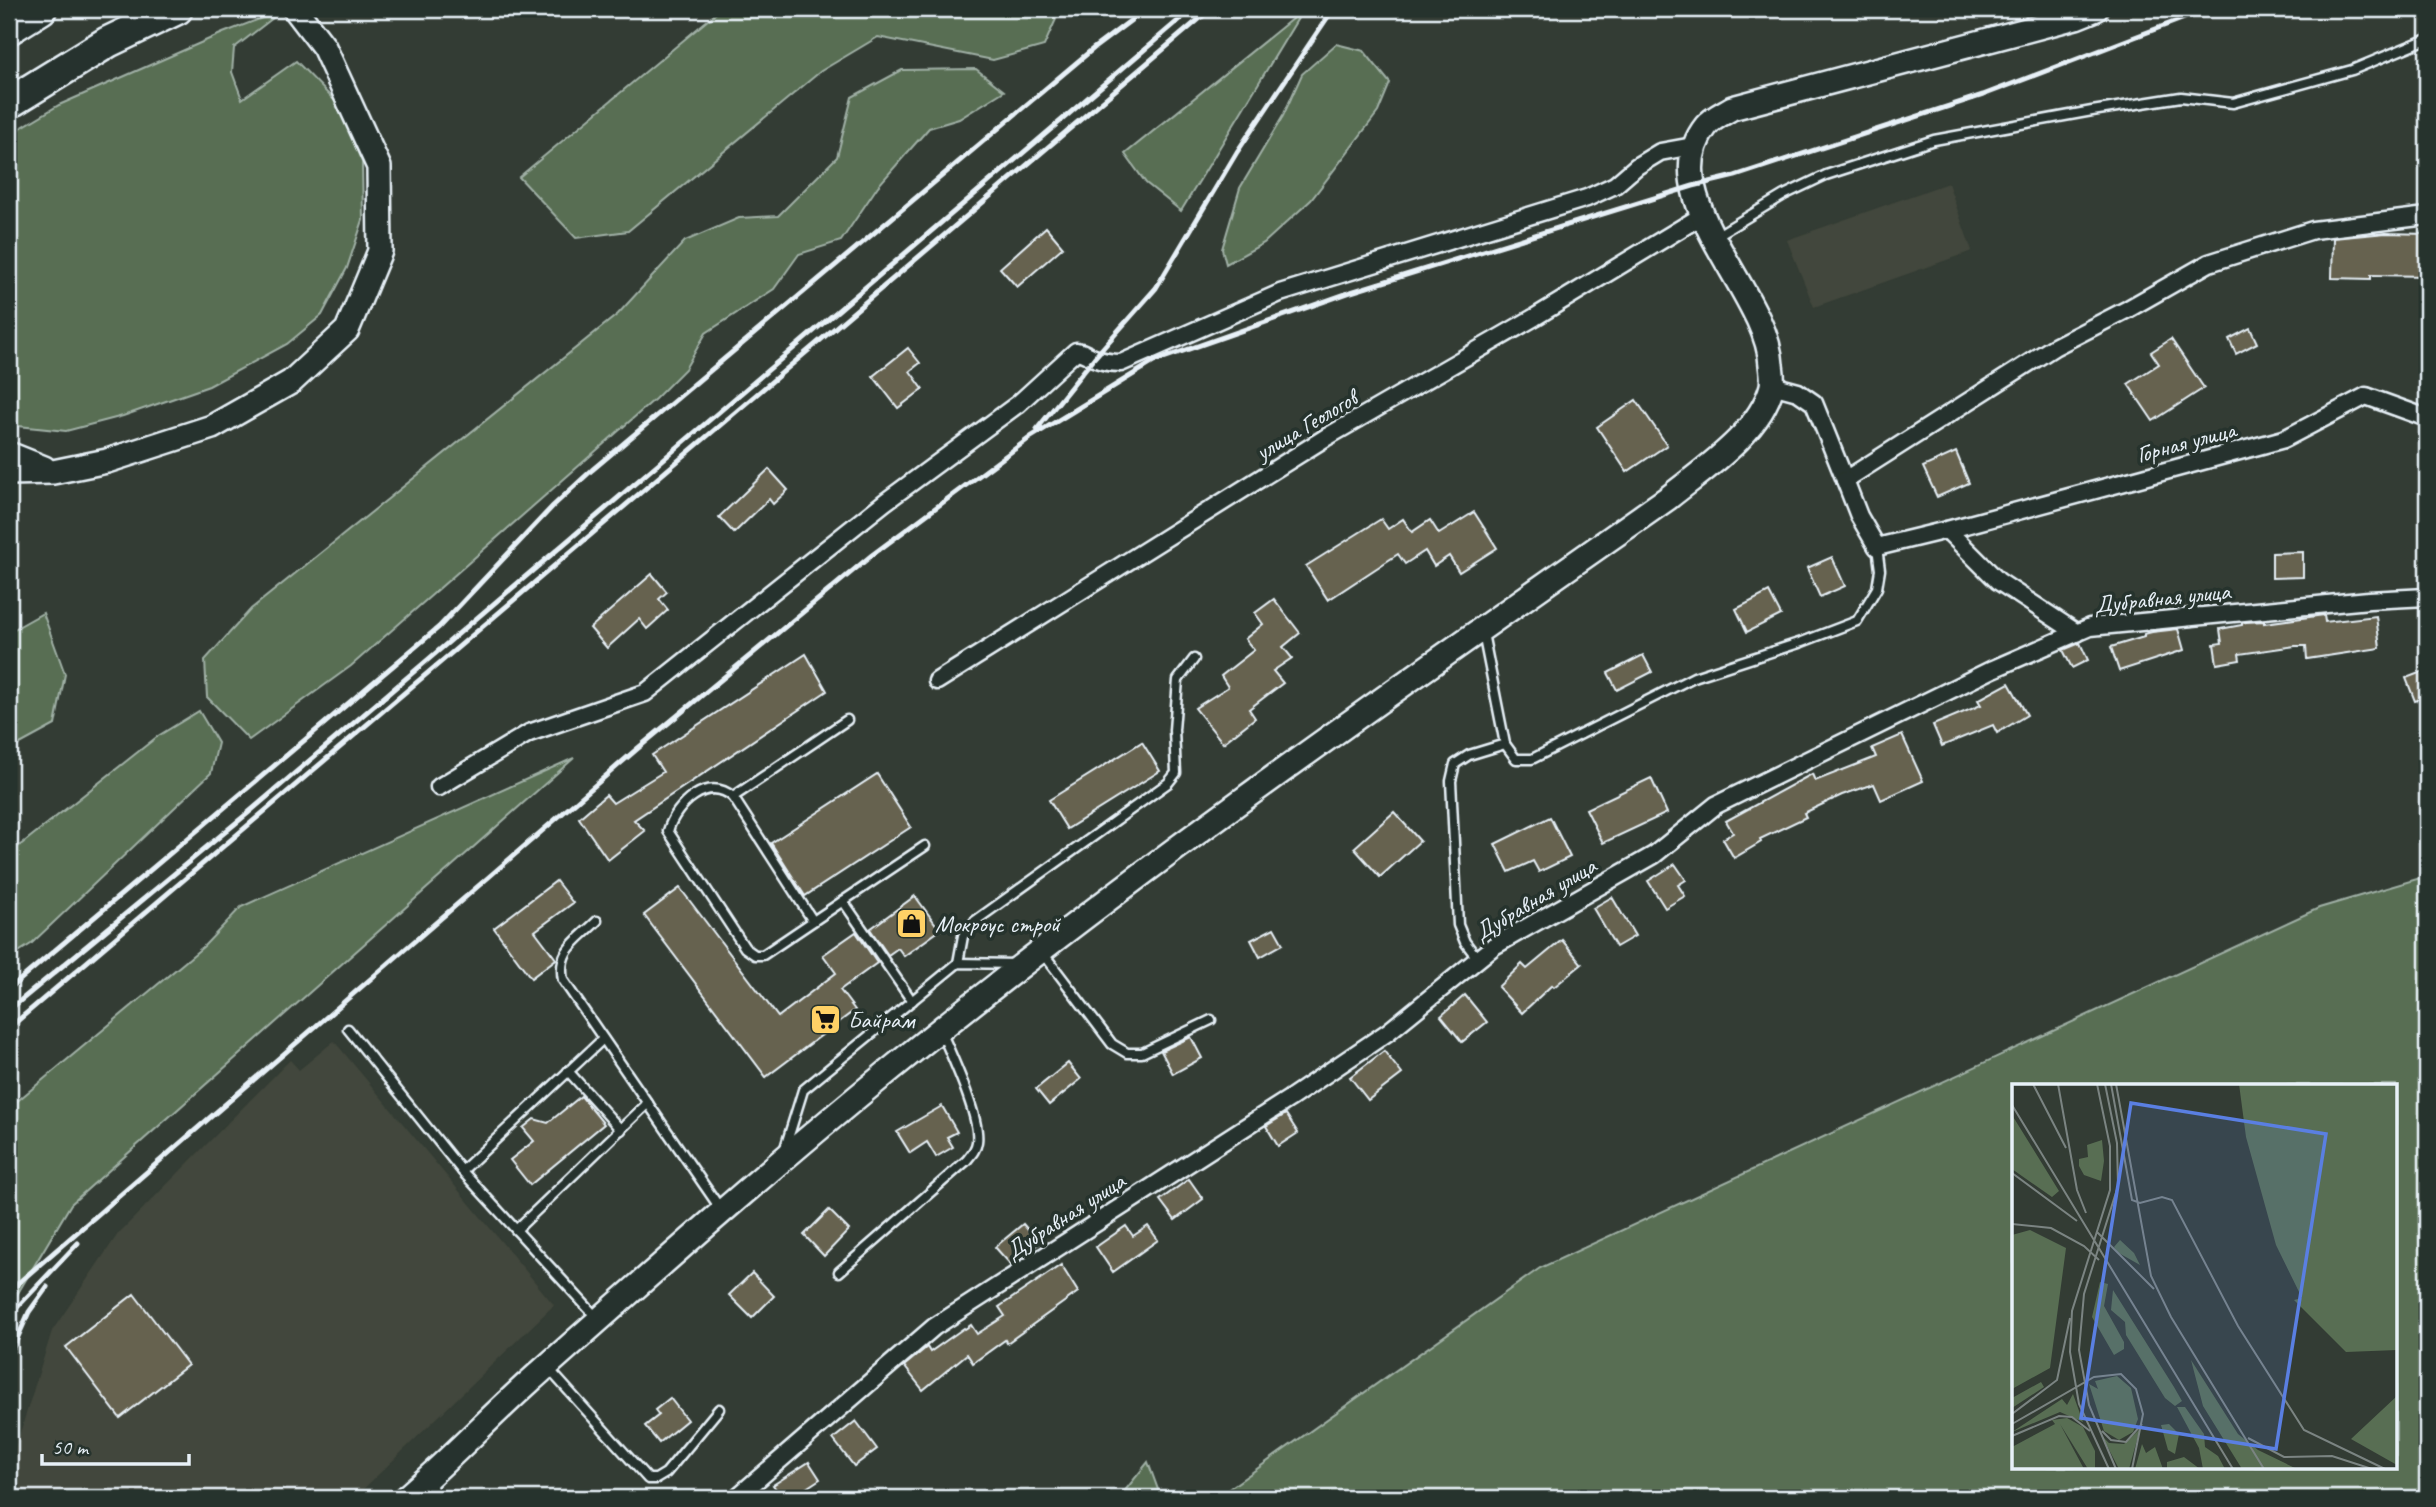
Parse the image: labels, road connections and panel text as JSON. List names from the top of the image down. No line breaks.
{"streets":{"street":["улица Геологов","Горная улица","Дубравная улица"]},"places":{"shop":["Мокроус строй"],"supermarket":["Байрам"]},"scale_bar":"50 m"}
